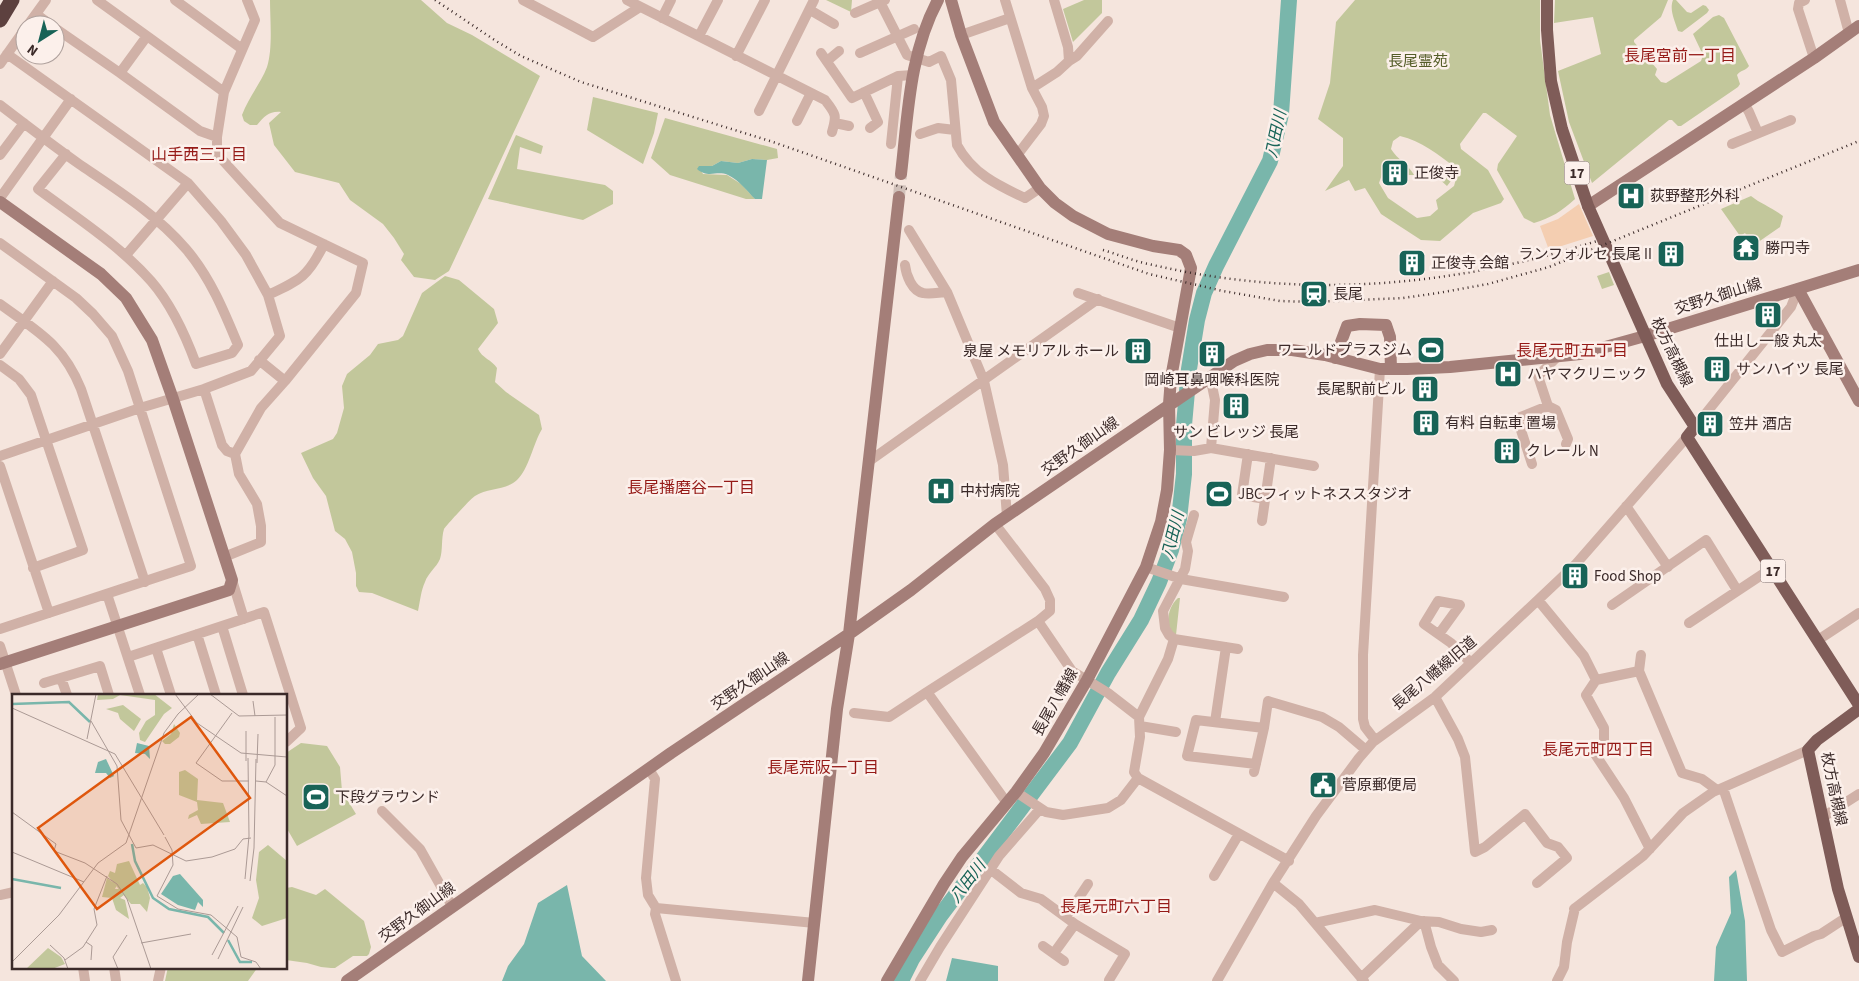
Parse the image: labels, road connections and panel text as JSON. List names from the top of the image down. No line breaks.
{"streets":{"main road":["17","枚方高槻線"],"street":["交野久御山線","長尾八幡線旧道","長尾八幡線"]},"crossings":[["交野久御山線","枚方高槻線"],["交野久御山線","長尾八幡線"],["枚方高槻線","長尾八幡線旧道"]],"districts":["長尾宮前一丁目","山手西三丁目","長尾元町五丁目","長尾播磨谷一丁目","長尾元町四丁目","長尾荒阪一丁目","長尾元町六丁目"],"water":["八田川"],"parks":["長尾霊苑"],"places":{"building":["正俊寺","ランフォルセ 長尾 II","正俊寺 会館","仕出し一般 丸太","泉屋 メモリアル ホール","岡崎耳鼻咽喉科医院","サンハイツ 長尾","長尾駅前ビル","サン ビレッジ 長尾","有料 自転車 置場","笠井 酒店","クレール N","Food Shop"],"hospital":["荻野整形外科","ハヤマクリニック","中村病院"],"temple":["勝円寺"],"station":["長尾"],"sports":["ワールドプラスジム","JBCフィットネススタジオ","下段グラウンド"],"public building":["菅原郵便局"]},"north":"bottom left"}
